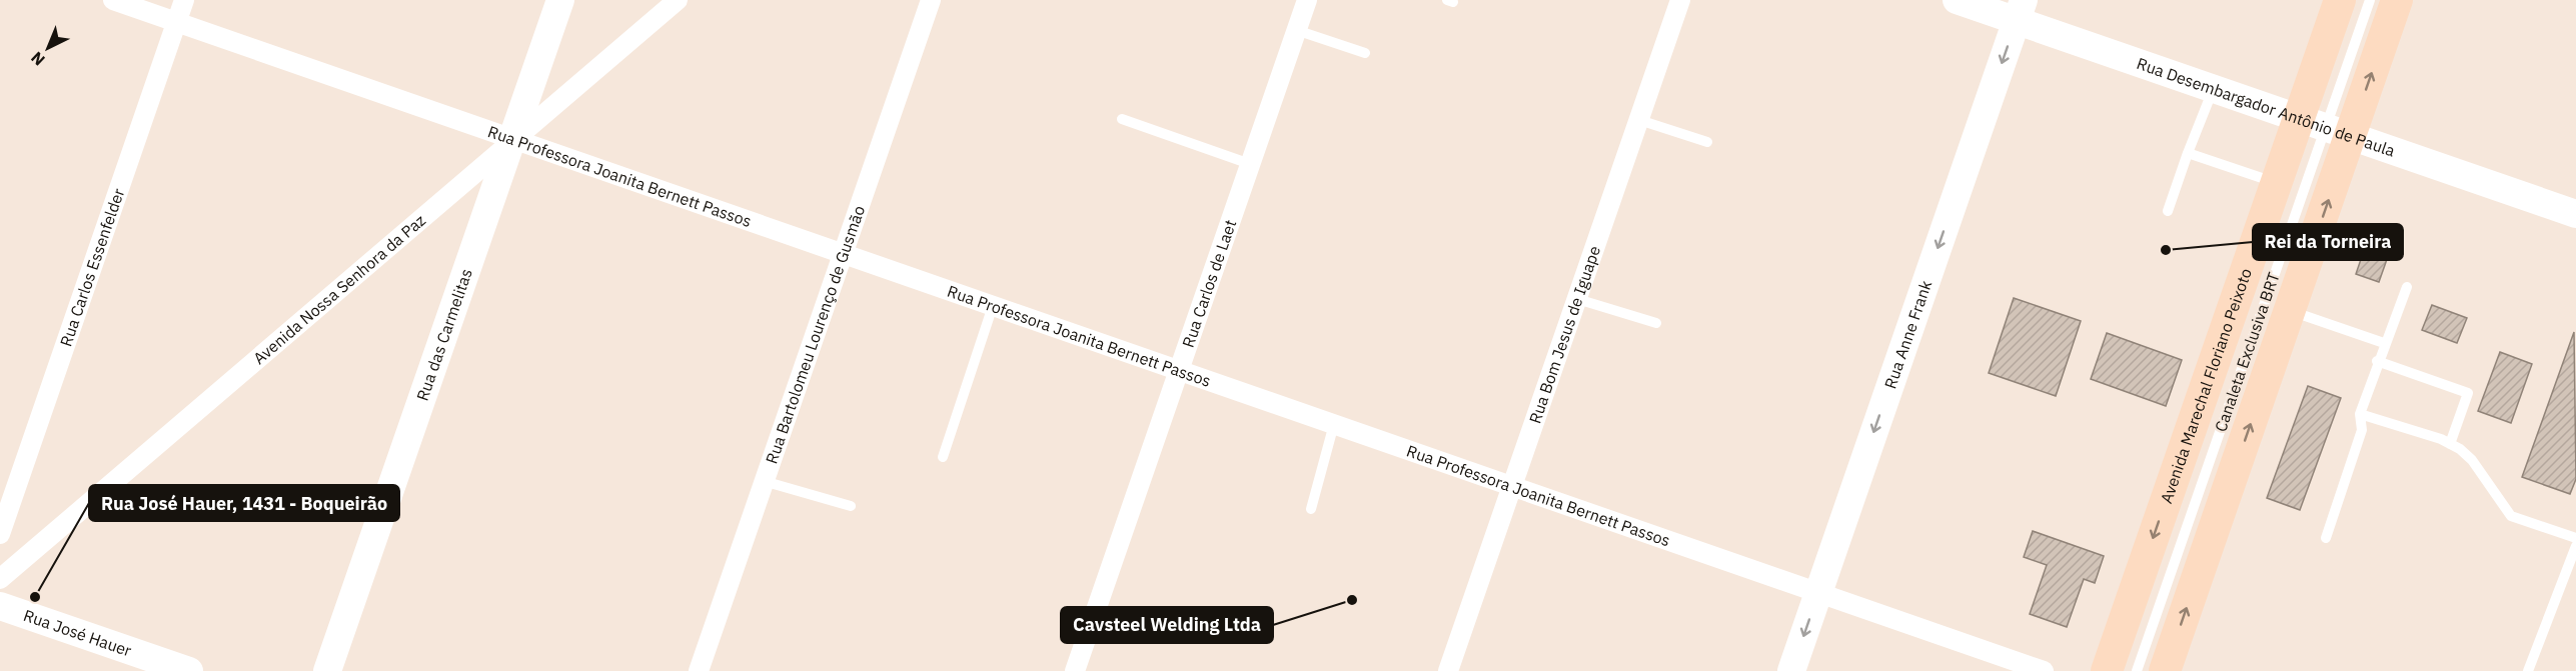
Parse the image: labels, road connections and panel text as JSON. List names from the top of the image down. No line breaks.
{"streets":{"main road":["Rua Desembargador Antônio de Paula","Rua Anne Frank","Rua das Carmelitas","Avenida Marechal Floriano Peixoto","Rua José Hauer"],"street":["Rua Professora Joanita Bernett Passos","Rua Carlos Essenfelder","Rua Carlos de Laet","Avenida Nossa Senhora da Paz","Rua Bartolomeu Lourenço de Gusmão","Rua Bom Jesus de Iguape"],"lane":["Canaleta Exclusiva BRT"]},"crossings":[["Rua Desembargador Antônio de Paula","Rua Anne Frank"],["Rua Desembargador Antônio de Paula","Canaleta Exclusiva BRT"],["Rua Desembargador Antônio de Paula","Avenida Marechal Floriano Peixoto"],["Rua Professora Joanita Bernett Passos","Rua Carlos Essenfelder"],["Rua Professora Joanita Bernett Passos","Rua Carlos de Laet"],["Rua Professora Joanita Bernett Passos","Avenida Nossa Senhora da Paz"],["Rua Professora Joanita Bernett Passos","Rua Bartolomeu Lourenço de Gusmão"],["Rua Professora Joanita Bernett Passos","Rua Bom Jesus de Iguape"],["Rua Professora Joanita Bernett Passos","Rua Anne Frank"],["Rua Professora Joanita Bernett Passos","Rua das Carmelitas"],["Avenida Nossa Senhora da Paz","Rua das Carmelitas"],["Canaleta Exclusiva BRT","Avenida Marechal Floriano Peixoto"]],"one_way":["Rua Anne Frank"],"places":["Rei da Torneira","Rua José Hauer, 1431 - Boqueirão","Cavsteel Welding Ltda"],"north":"bottom left"}
